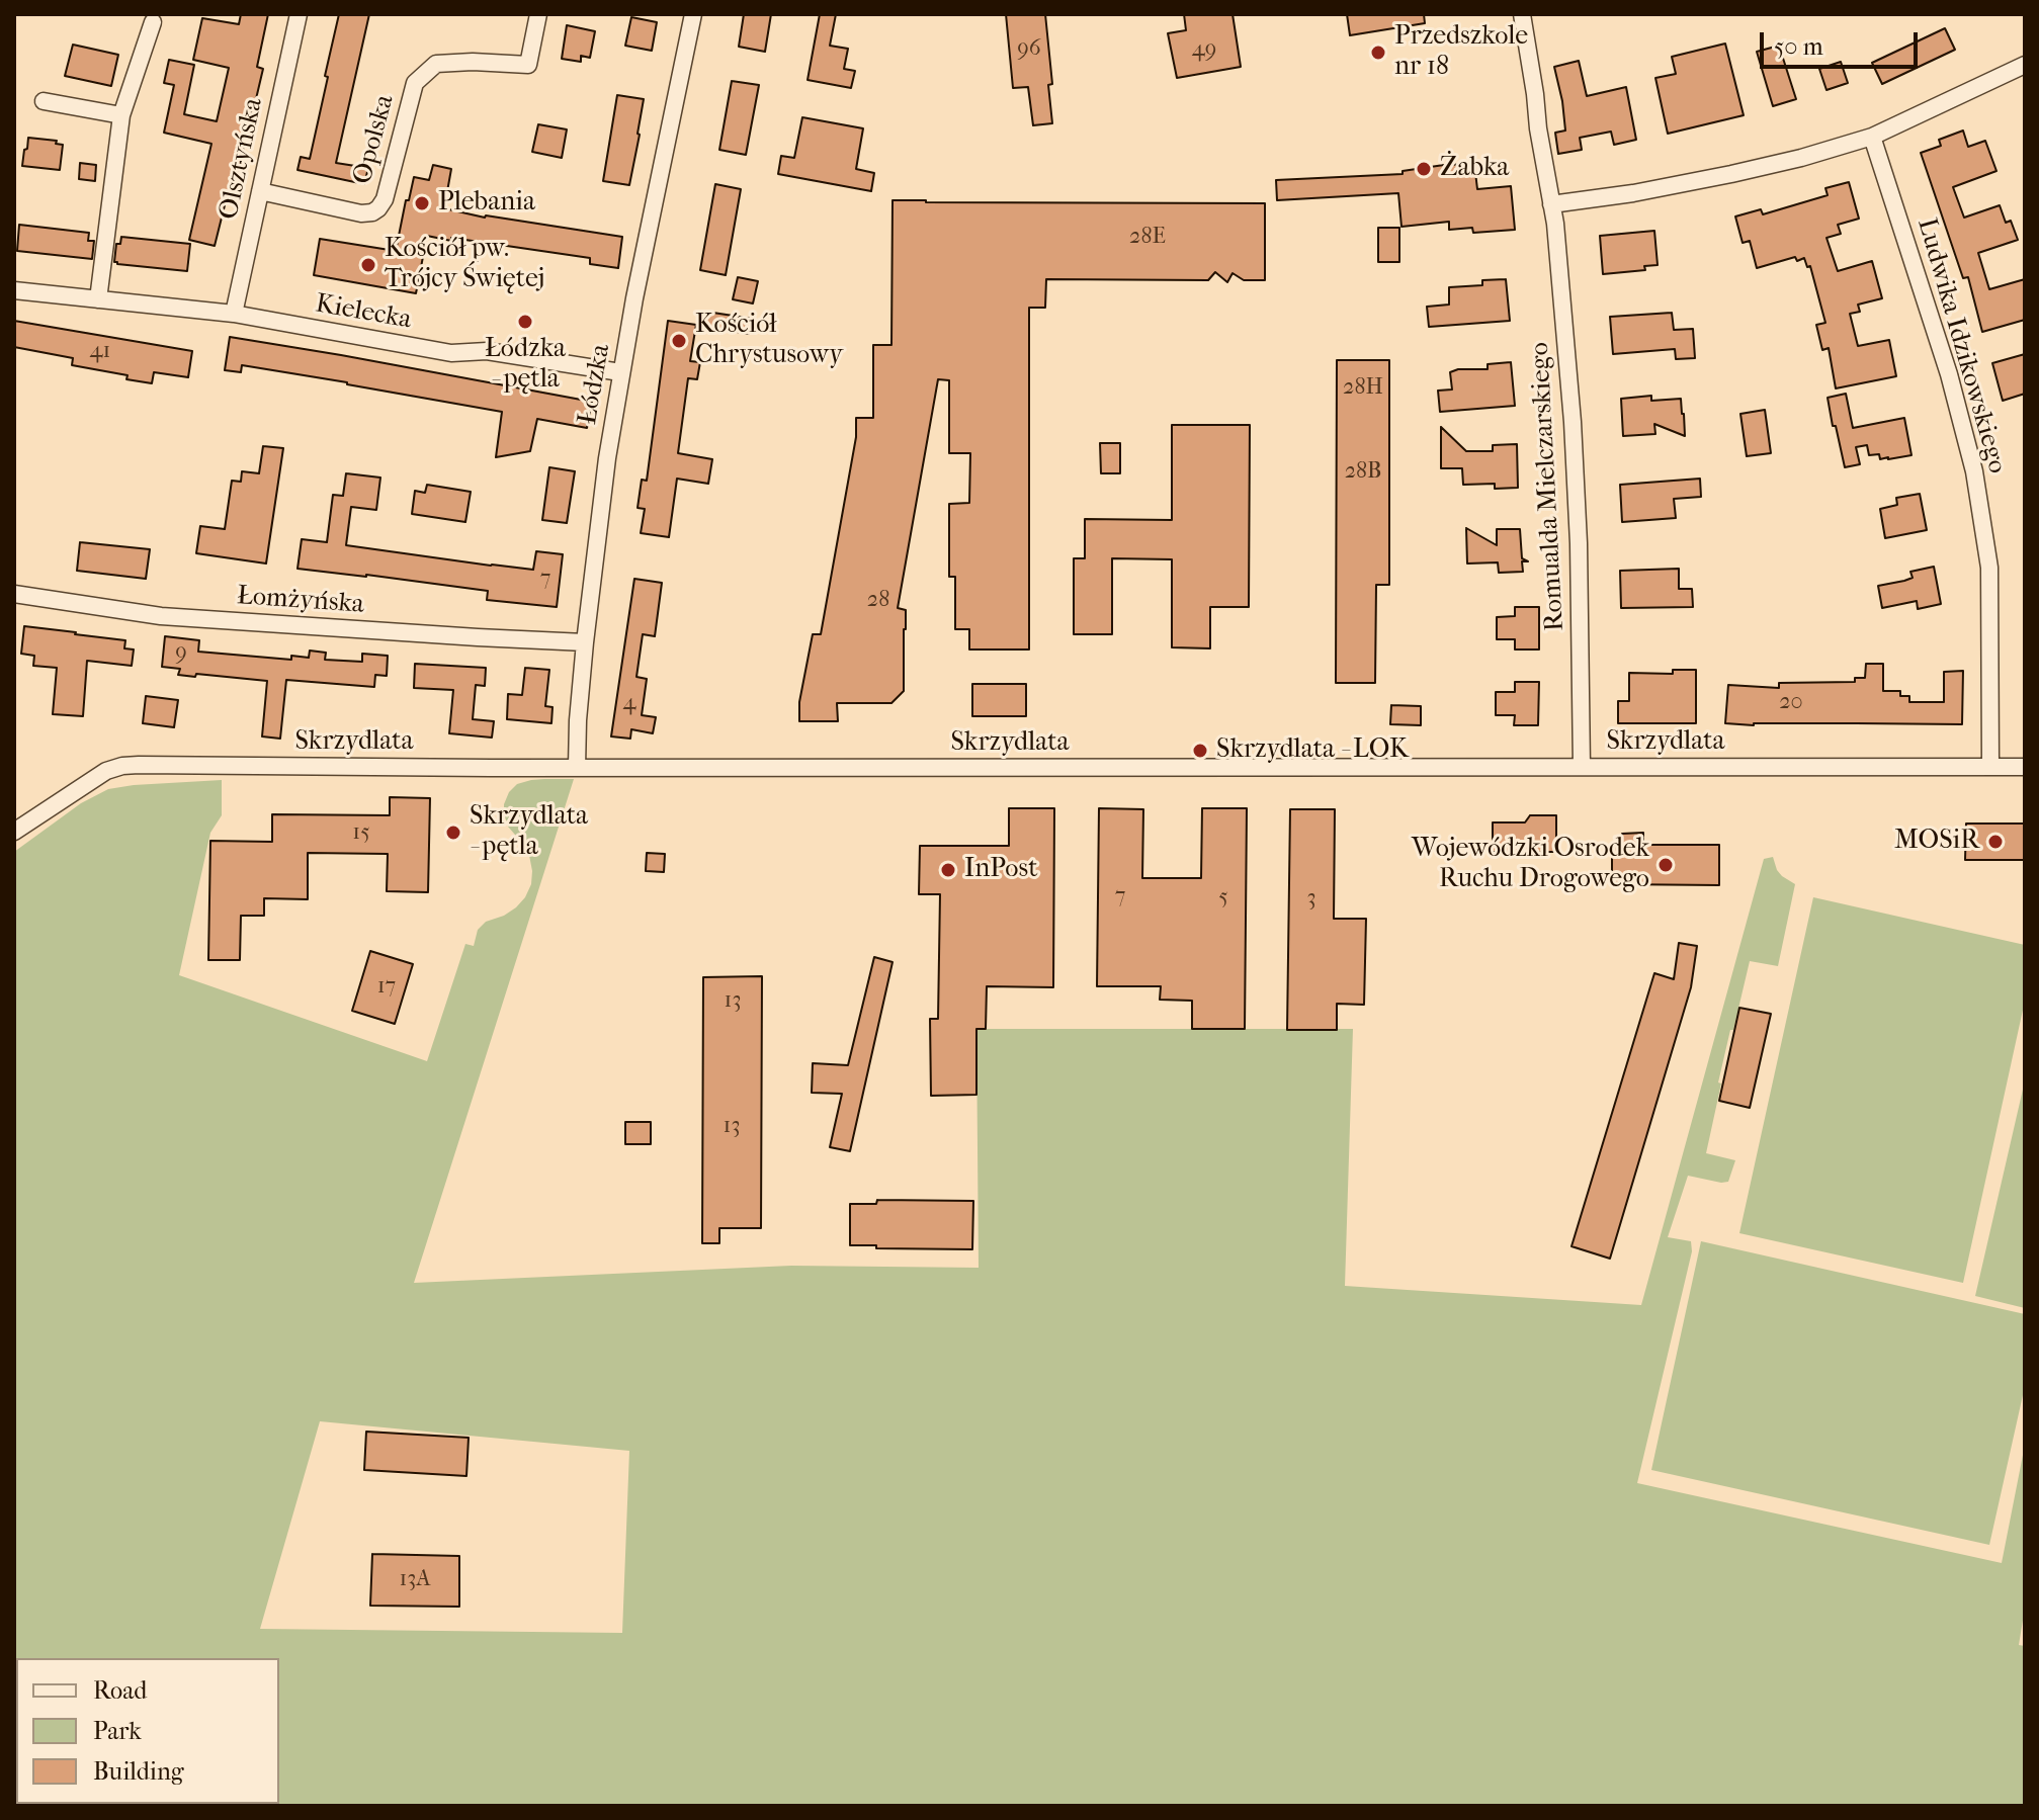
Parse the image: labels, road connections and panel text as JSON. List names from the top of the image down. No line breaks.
{"streets":{"street":["Opolska","Olsztyńska","Kielecka","Ludwika Idzikowskiego","Łódzka","Romualda Mielczarskiego","Łomżyńska","Skrzydlata"]},"crossings":[["Opolska","Olsztyńska"],["Olsztyńska","Kielecka"],["Kielecka","Łódzka"],["Ludwika Idzikowskiego","Skrzydlata"],["Łódzka","Łomżyńska"],["Łódzka","Skrzydlata"],["Romualda Mielczarskiego","Skrzydlata"]],"places":["Przedszkole nr 18","Żabka","Plebania","Kościół pw. Trójcy Świętej","Łódzka - pętla","Kościół Chrystusowy","Skrzydlata - LOK","Skrzydlata - pętla","MOSiR","Wojewódzki Osrodek Ruchu Drogowego","InPost"],"house_numbers":["96","49","28E","41","28H","28B","7","28","9","20","4","15","7","5","3","17","13","13","13A"],"legend":["Road","Park","Building"],"scale_bar":"50 m"}
